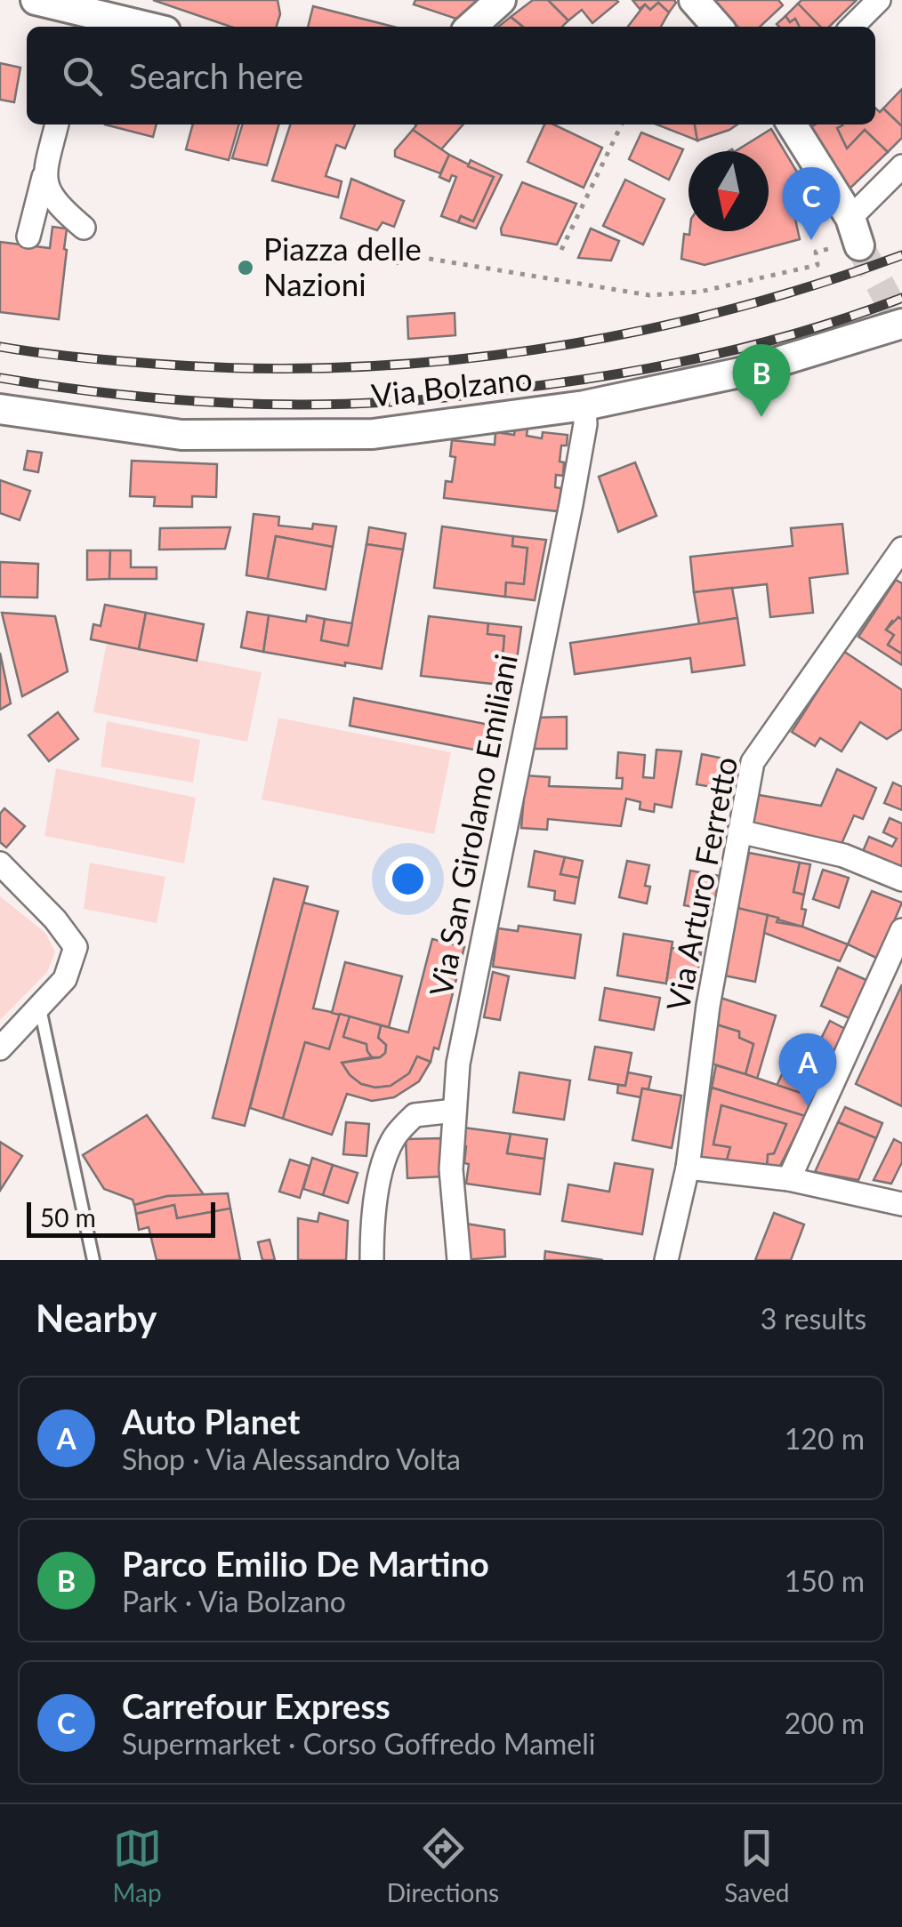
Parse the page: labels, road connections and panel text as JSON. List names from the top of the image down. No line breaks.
{"streets":{"street":["Via Bolzano","Via San Girolamo Emiliani","Via Arturo Ferretto"]},"crossings":[["Via Bolzano","Via San Girolamo Emiliani"]],"places":["Piazza delle Nazioni"],"scale_bar":"50 m","north":"bottom","page":{"search":"Search here","pins":["C","B","A"],"scale":"50 m","heading":["Nearby","3 results"],"list":[{"mark":"A","name":"Auto Planet","note":"Shop · Via Alessandro Volta","value":"120 m"},{"mark":"B","name":"Parco Emilio De Martino","note":"Park · Via Bolzano","value":"150 m"},{"mark":"C","name":"Carrefour Express","note":"Supermarket · Corso Goffredo Mameli","value":"200 m"}],"nav":["Map","Directions","Saved"]}}
